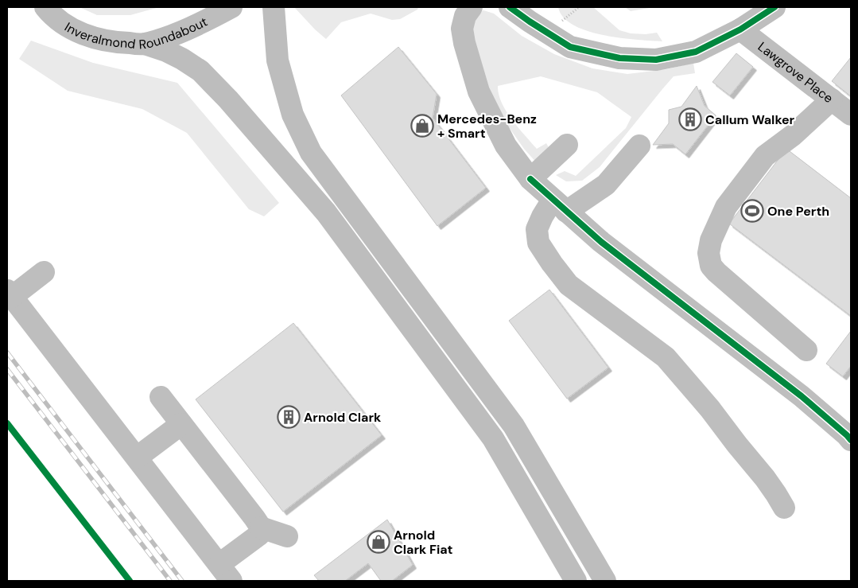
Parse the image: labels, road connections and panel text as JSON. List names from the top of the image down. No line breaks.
{"streets":{"highway":["Inveralmond Roundabout"],"street":["Lawgrove Place"]},"places":{"building":["Callum Walker","Arnold Clark"],"shop":["Mercedes-Benz + Smart","Arnold Clark Fiat"],"sports":["One Perth"]}}
